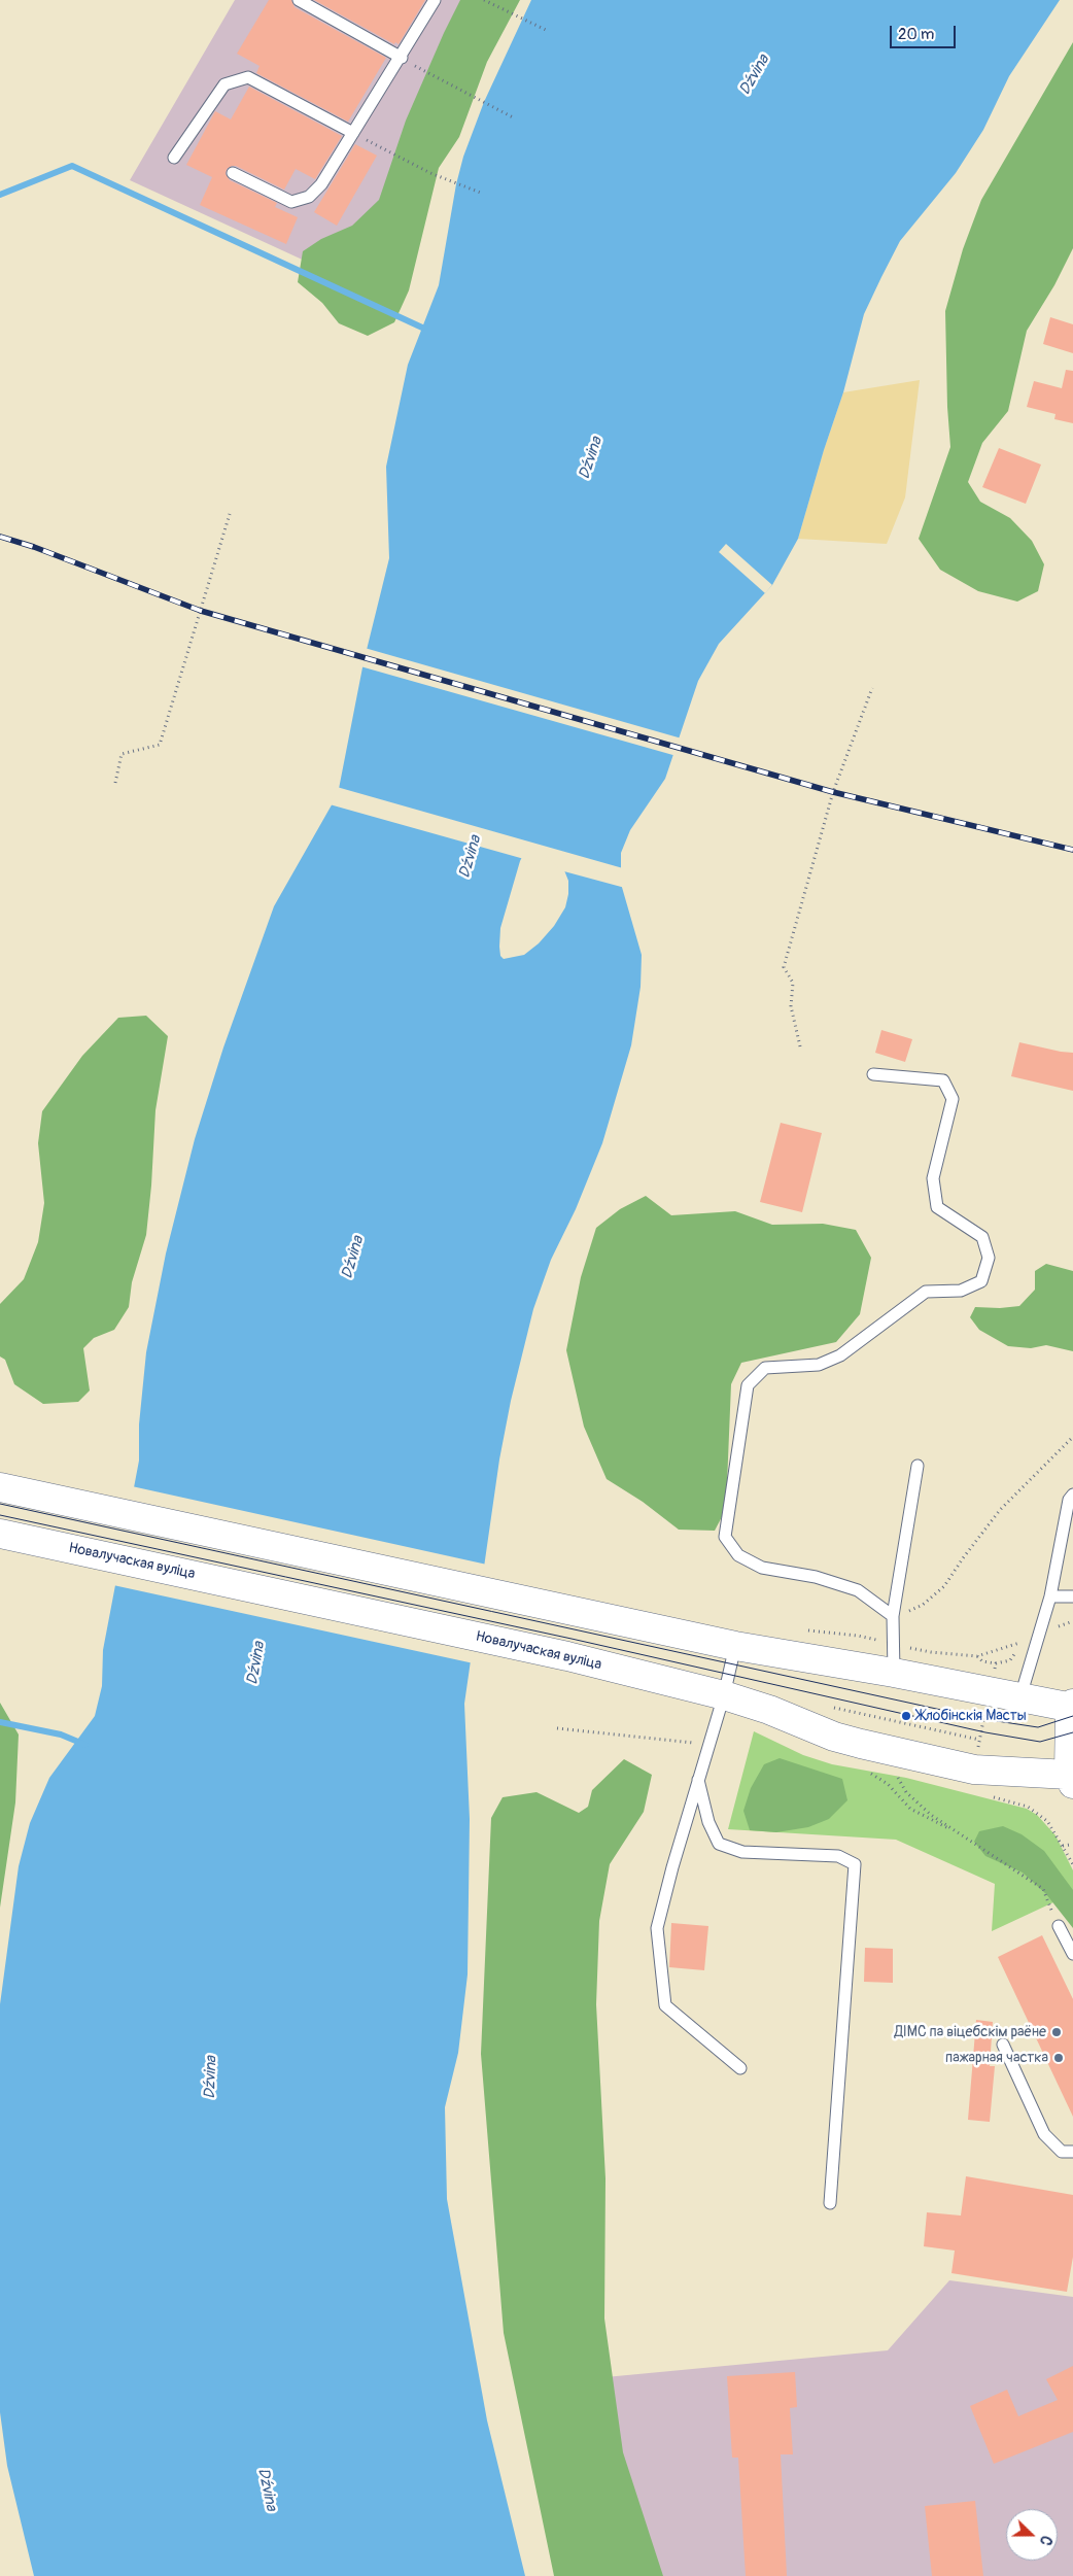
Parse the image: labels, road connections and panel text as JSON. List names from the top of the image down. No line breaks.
{"streets":{"main road":["Новалучаская вуліца"]},"water":["Dźvina"],"places":["Жлобінскія Масты","ДІМС па віцебскім раёне","пажарная частка"],"scale_bar":"20 m","north":"right"}
